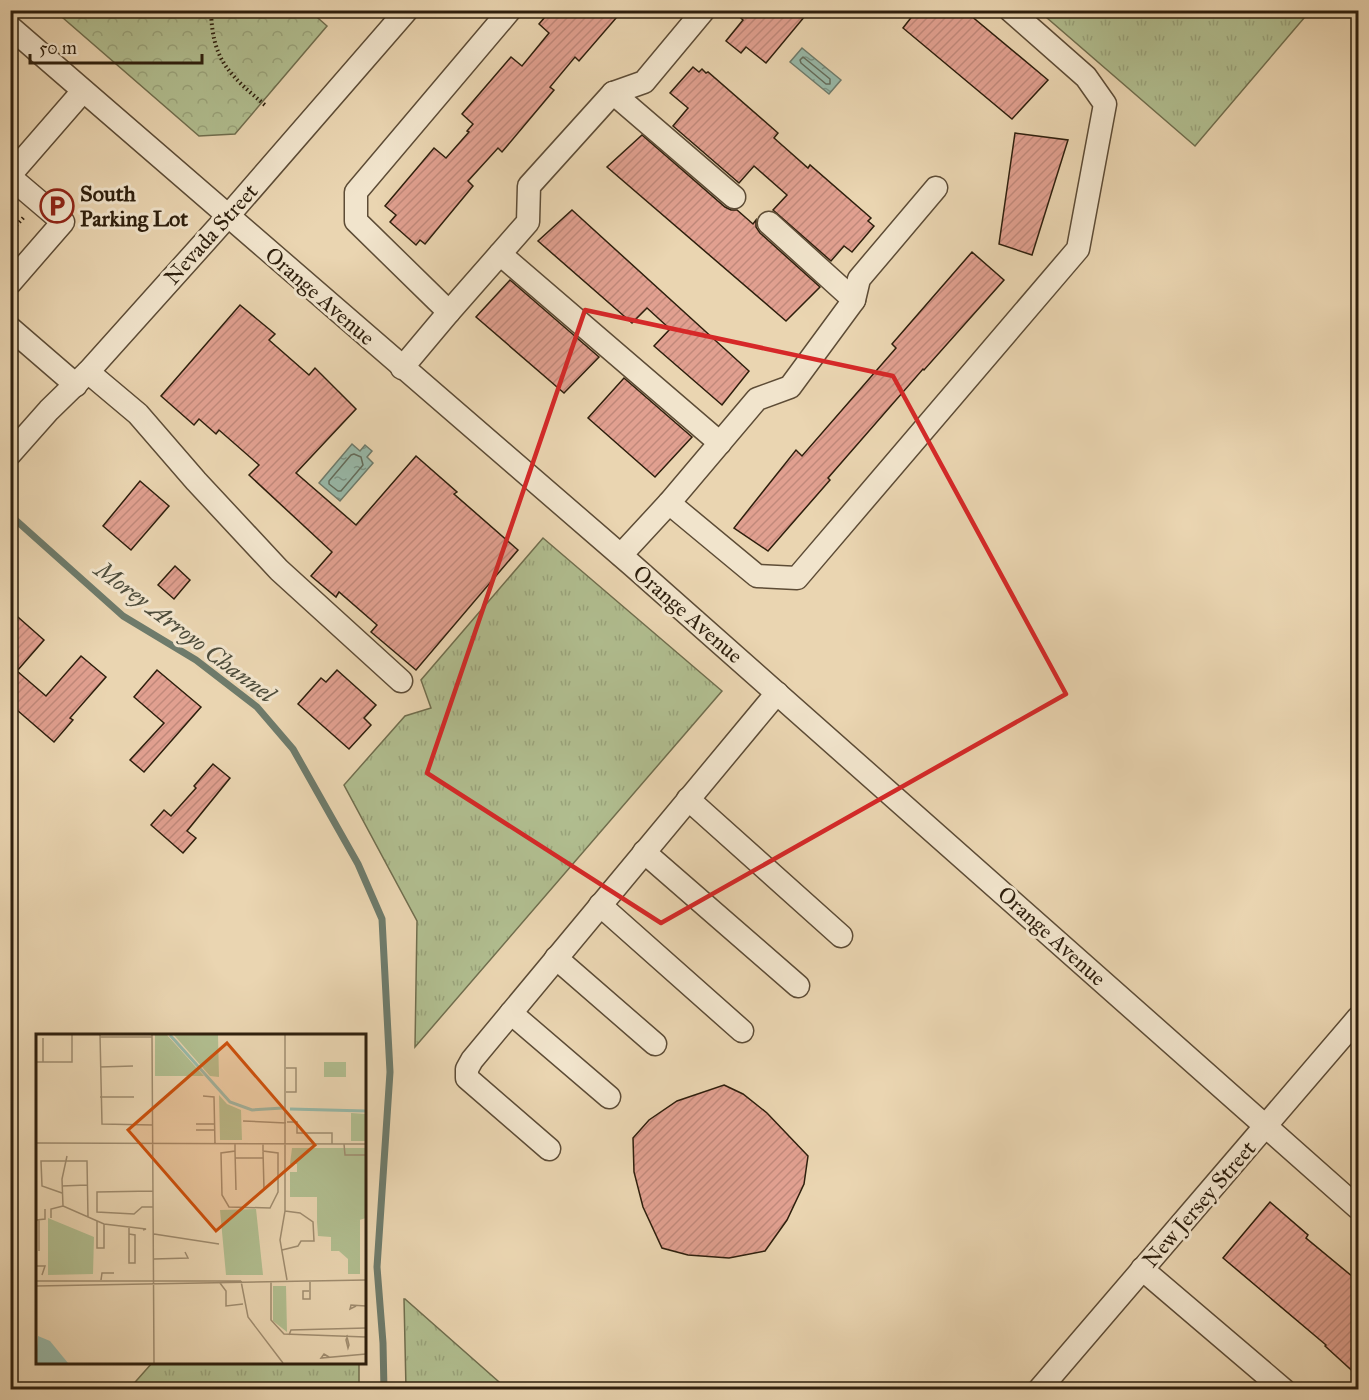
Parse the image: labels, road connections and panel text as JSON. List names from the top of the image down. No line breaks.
{"streets":{"street":["Nevada Street","Orange Avenue","New Jersey Street"]},"crossings":[["Nevada Street","Orange Avenue"],["Orange Avenue","New Jersey Street"]],"water":["Morey Arroyo Channel"],"places":{"parking":["South Parking Lot"]},"scale_bar":"50 m"}
